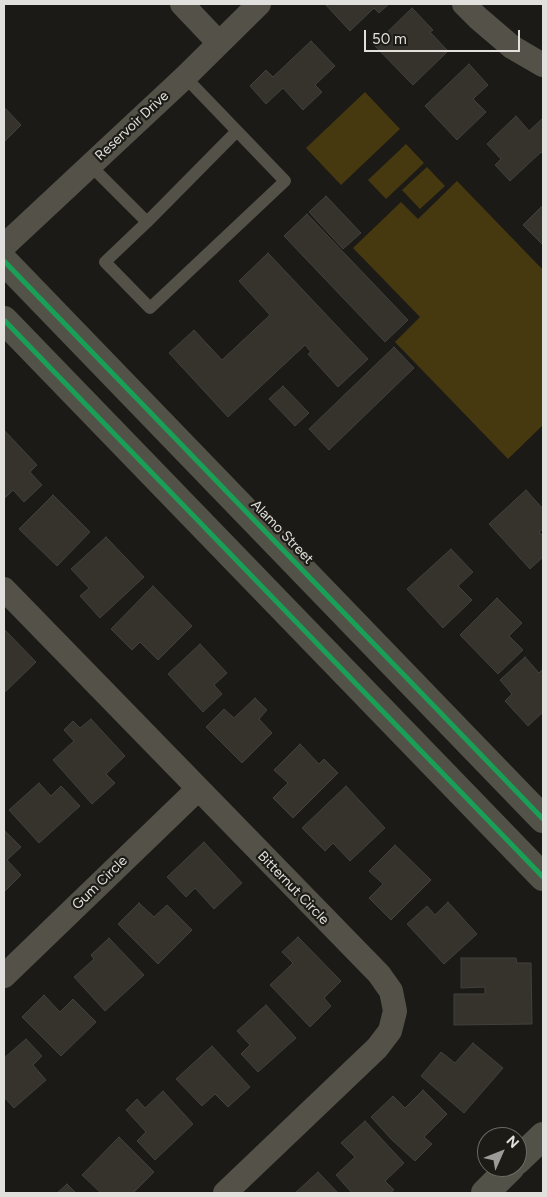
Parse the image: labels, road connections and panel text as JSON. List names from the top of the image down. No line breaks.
{"streets":{"main road":["Alamo Street"],"street":["Reservoir Drive","Gum Circle","Bitternut Circle"]},"crossings":[["Gum Circle","Bitternut Circle"]],"scale_bar":"50 m","north":"top right"}
